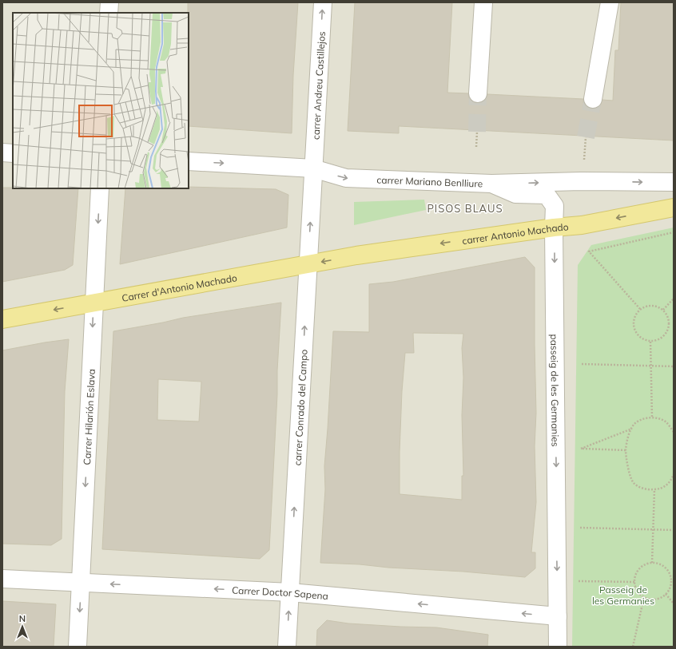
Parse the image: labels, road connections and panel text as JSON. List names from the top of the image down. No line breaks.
{"streets":{"main road":["carrer Antonio Machado","Carrer d'Antonio Machado"],"street":["carrer Andreu Castillejos","carrer Mariano Benlliure","passeig de les Germanies","carrer Conrado del Campo","Carrer Hilarión Eslava","Carrer Doctor Sapena"]},"crossings":[["carrer Andreu Castillejos","carrer Mariano Benlliure"],["carrer Andreu Castillejos","carrer Conrado del Campo"],["carrer Mariano Benlliure","passeig de les Germanies"],["carrer Mariano Benlliure","carrer Conrado del Campo"],["carrer Antonio Machado","Carrer d'Antonio Machado"],["carrer Antonio Machado","passeig de les Germanies"],["Carrer d'Antonio Machado","carrer Conrado del Campo"],["Carrer d'Antonio Machado","Carrer Hilarión Eslava"],["passeig de les Germanies","Carrer Doctor Sapena"],["carrer Conrado del Campo","Carrer Doctor Sapena"],["Carrer Hilarión Eslava","Carrer Doctor Sapena"]],"one_way":["carrer Andreu Castillejos","carrer Mariano Benlliure","carrer Antonio Machado","Carrer d'Antonio Machado","passeig de les Germanies","carrer Conrado del Campo","Carrer Hilarión Eslava","Carrer Doctor Sapena"],"districts":["PISOS BLAUS"],"parks":["Passeig de les Germanies"],"north":"top"}
